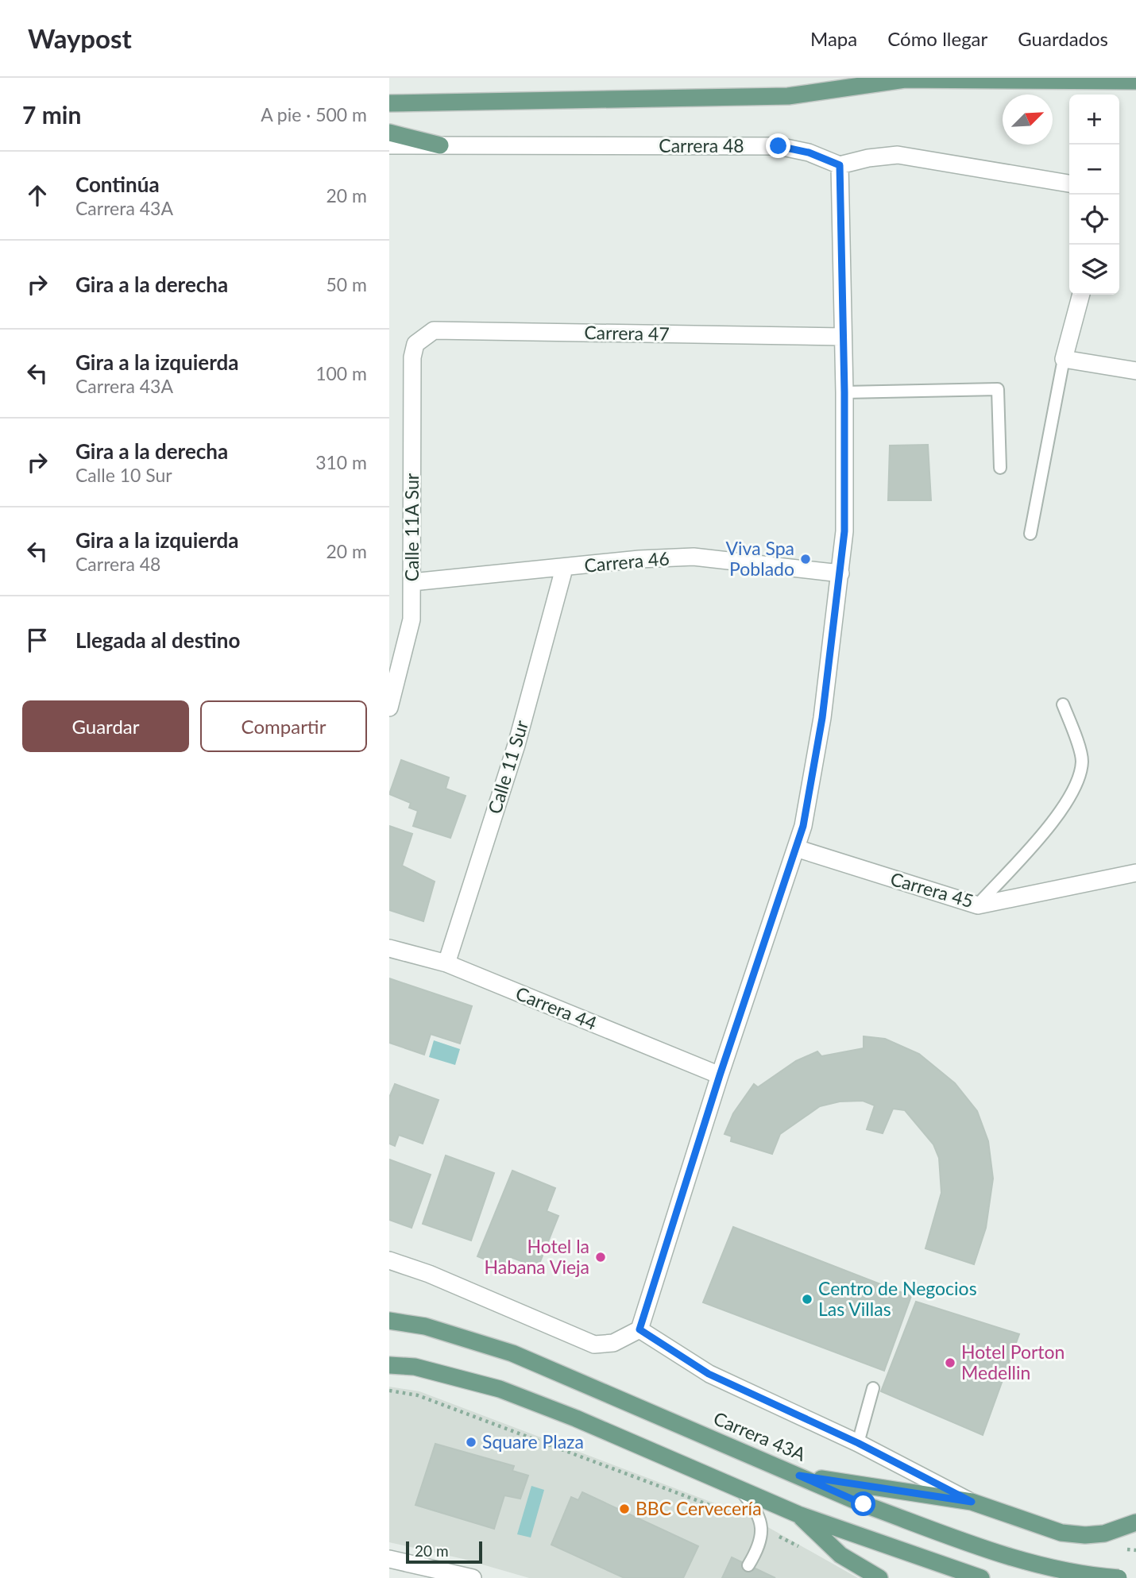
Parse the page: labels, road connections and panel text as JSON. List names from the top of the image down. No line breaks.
{"streets":{"main road":["Carrera 43A"],"street":["Carrera 48","Carrera 47","Calle 11A Sur","Carrera 46","Calle 11 Sur","Carrera 45","Carrera 44"]},"crossings":[["Carrera 47","Calle 11A Sur"],["Calle 11A Sur","Carrera 46"],["Carrera 46","Calle 11 Sur"],["Calle 11 Sur","Carrera 44"]],"places":["Viva Spa Poblado","Hotel la Habana Vieja","Centro de Negocios Las Villas","Hotel Porton Medellin","Square Plaza","BBC Cervecería"],"scale_bar":"20 m","north":"top right","page":{"header":"Waypost","nav":["Mapa","Cómo llegar","Guardados"],"heading":["7 min","A pie · 500 m"],"map_buttons":["+","−"],"list":[["Continúa","Carrera 43A","20 m"],["Gira a la derecha","50 m"],["Gira a la izquierda","Carrera 43A","100 m"],["Gira a la derecha","Calle 10 Sur","310 m"],["Gira a la izquierda","Carrera 48","20 m"],"Llegada al destino"],"buttons":["Guardar","Compartir"],"scale":"20 m"}}
